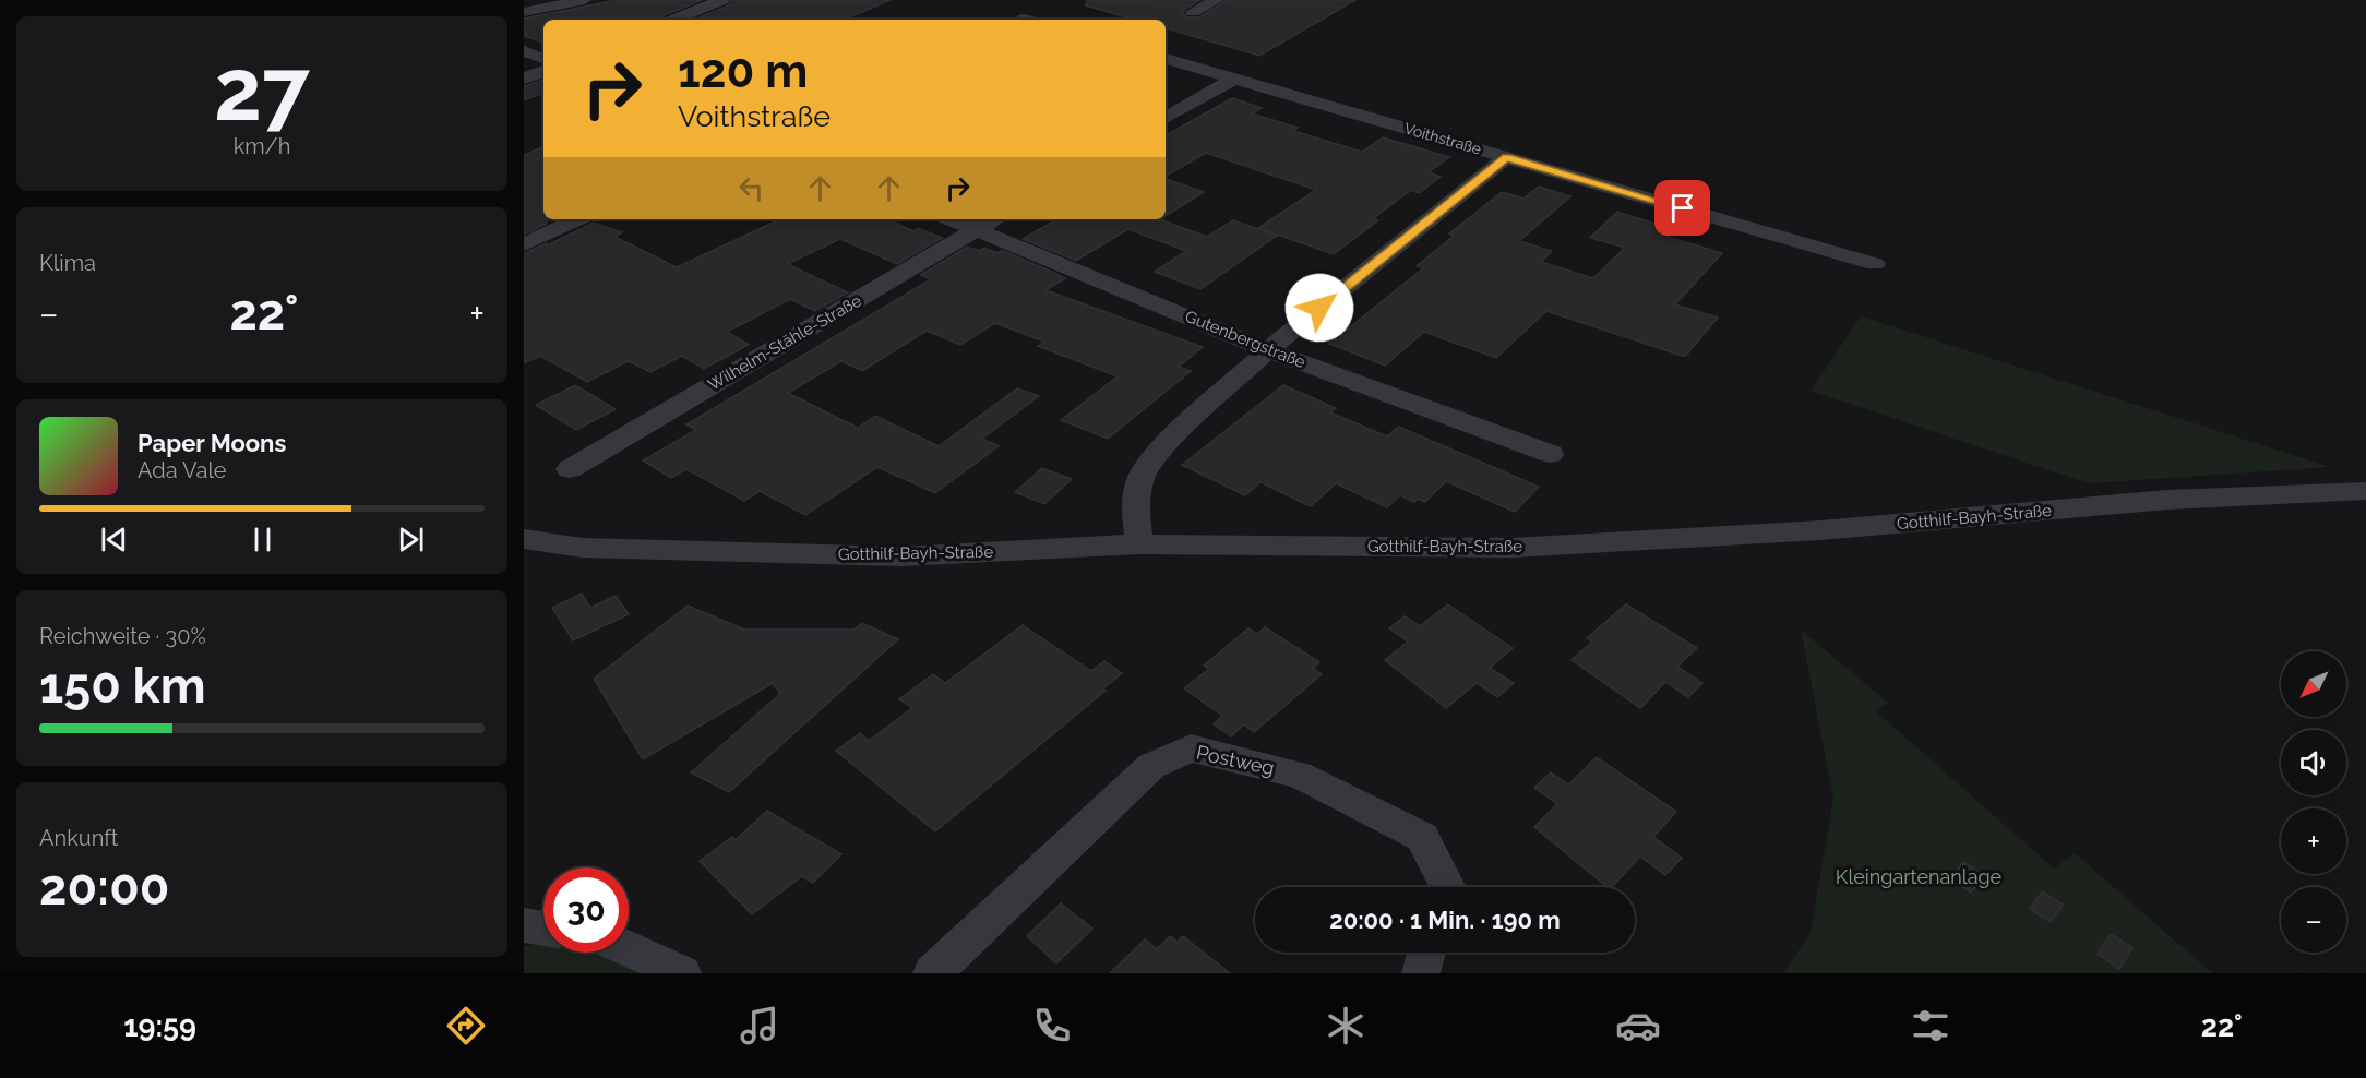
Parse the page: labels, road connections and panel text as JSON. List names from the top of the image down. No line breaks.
{"streets":{"street":["Voithstraße","Gutenbergstraße","Wilhelm-Stähle-Straße","Gotthilf-Bayh-Straße","Postweg"]},"crossings":[["Gutenbergstraße","Wilhelm-Stähle-Straße"]],"parks":["Kleingartenanlage"],"north":"bottom left","page":{"tile":[["27","km/h"],"Klima",["Reichweite · 30%","150 km"],["Ankunft","20:00"]],"turn":["120 m","Voithstraße"],"heat":["−","22°","+"],"song":["Paper Moons","Ada Vale"],"map_buttons":["+","−"],"limit":"30","trip":"20:00 · 1 Min. · 190 m","tabs":["19:59","22°"]}}
